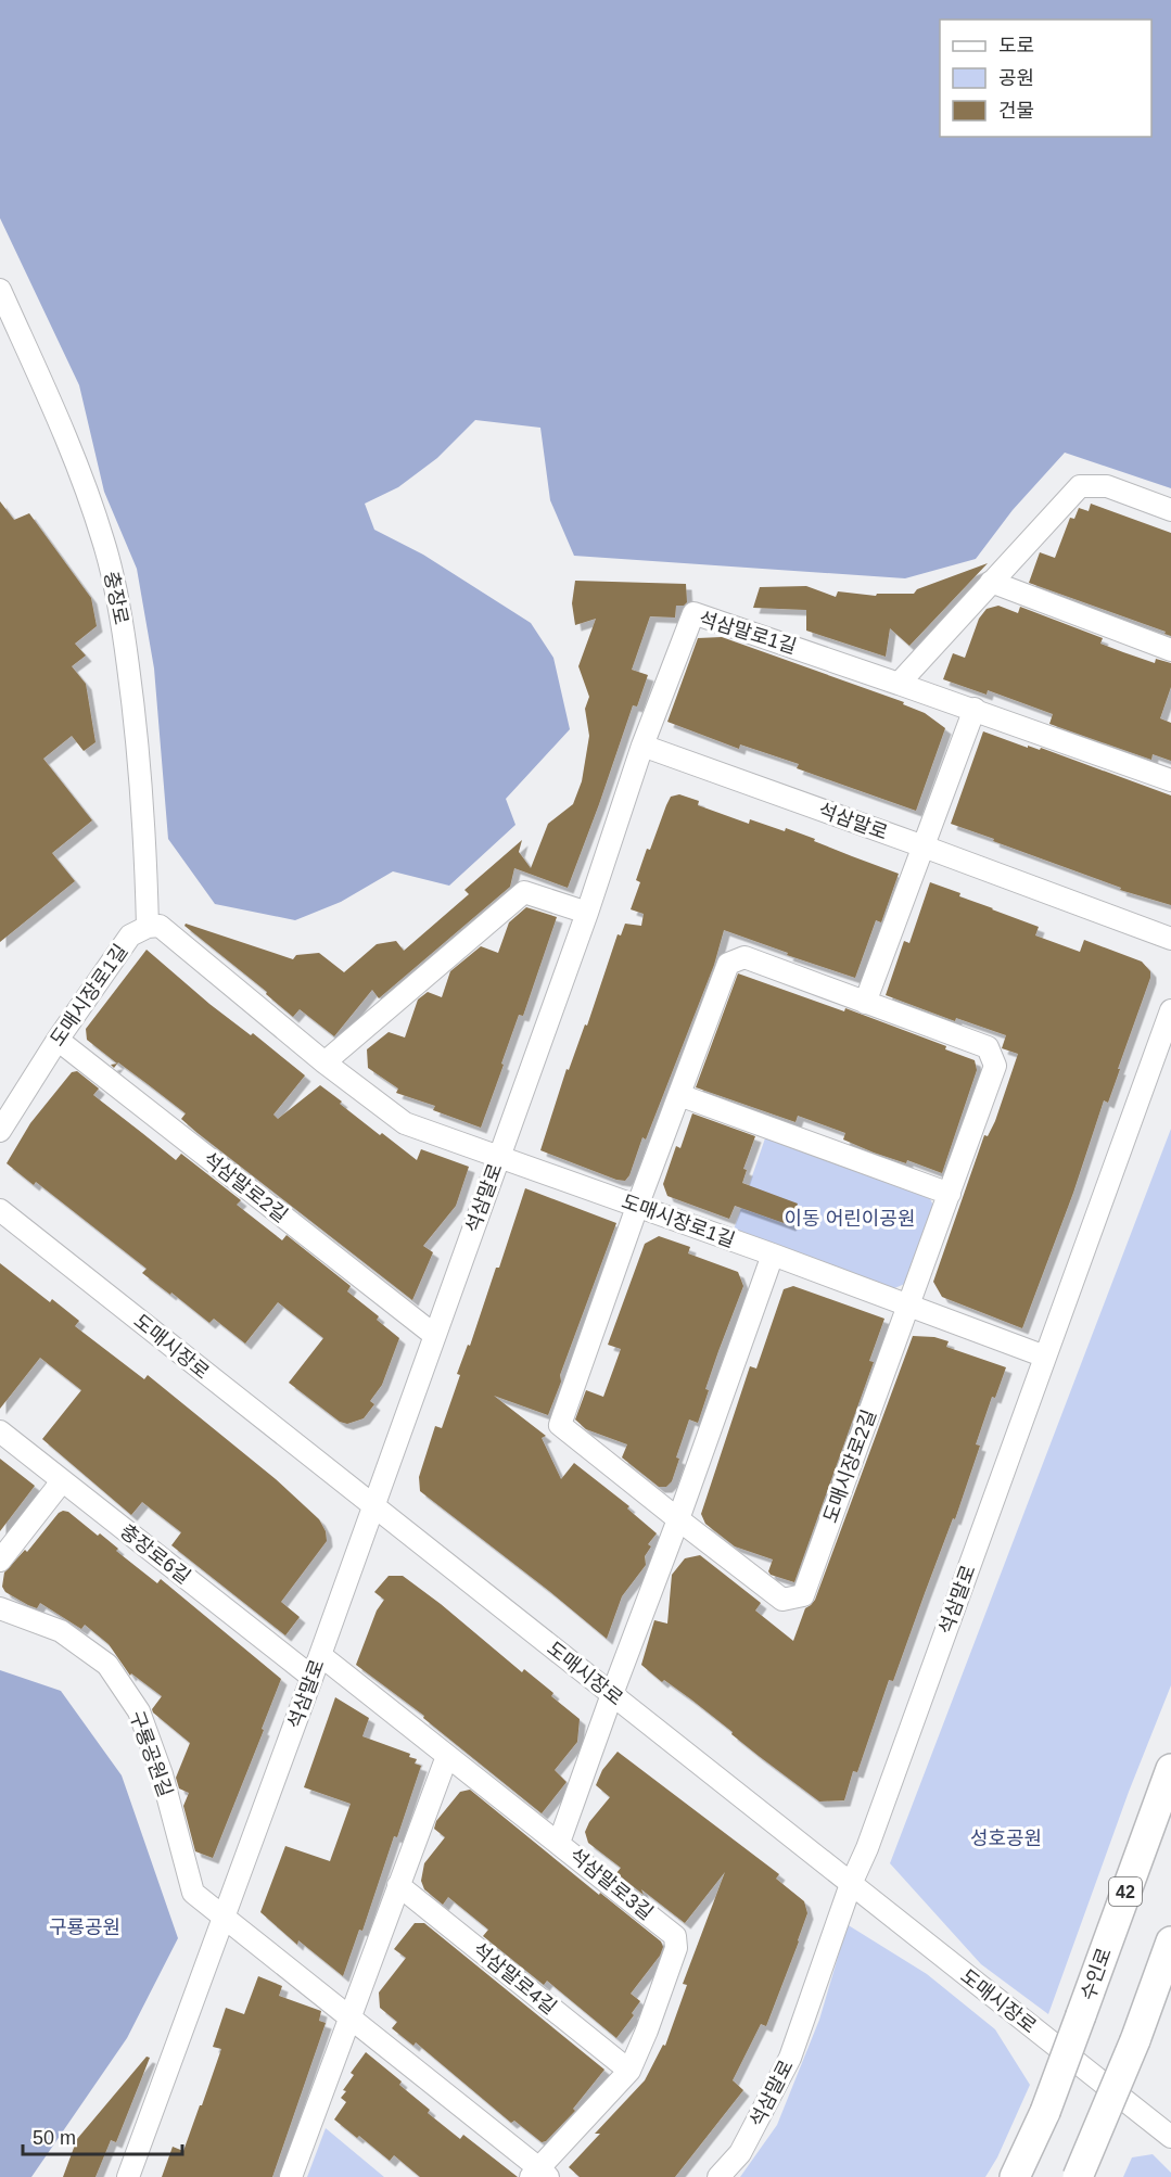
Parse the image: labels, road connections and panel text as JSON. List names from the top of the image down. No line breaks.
{"streets":{"highway":["42","수인로"],"street":["충장로","석삼말로1길","석삼말로","도매시장로1길","석삼말로2길","도매시장로","도매시장로2길","충장로6길","구룡공원길","석삼말로3길","석삼말로4길"]},"crossings":[["충장로","도매시장로1길"],["석삼말로1길","석삼말로"],["석삼말로","도매시장로1길"],["석삼말로","석삼말로2길"],["석삼말로","도매시장로"],["석삼말로","충장로6길"],["석삼말로","구룡공원길"],["석삼말로","석삼말로3길"],["도매시장로1길","석삼말로2길"],["도매시장로1길","도매시장로2길"],["석삼말로3길","석삼말로4길"]],"parks":["이동 어린이공원","성호공원","구룡공원"],"legend":["도로","공원","건물"],"scale_bar":"50 m"}
